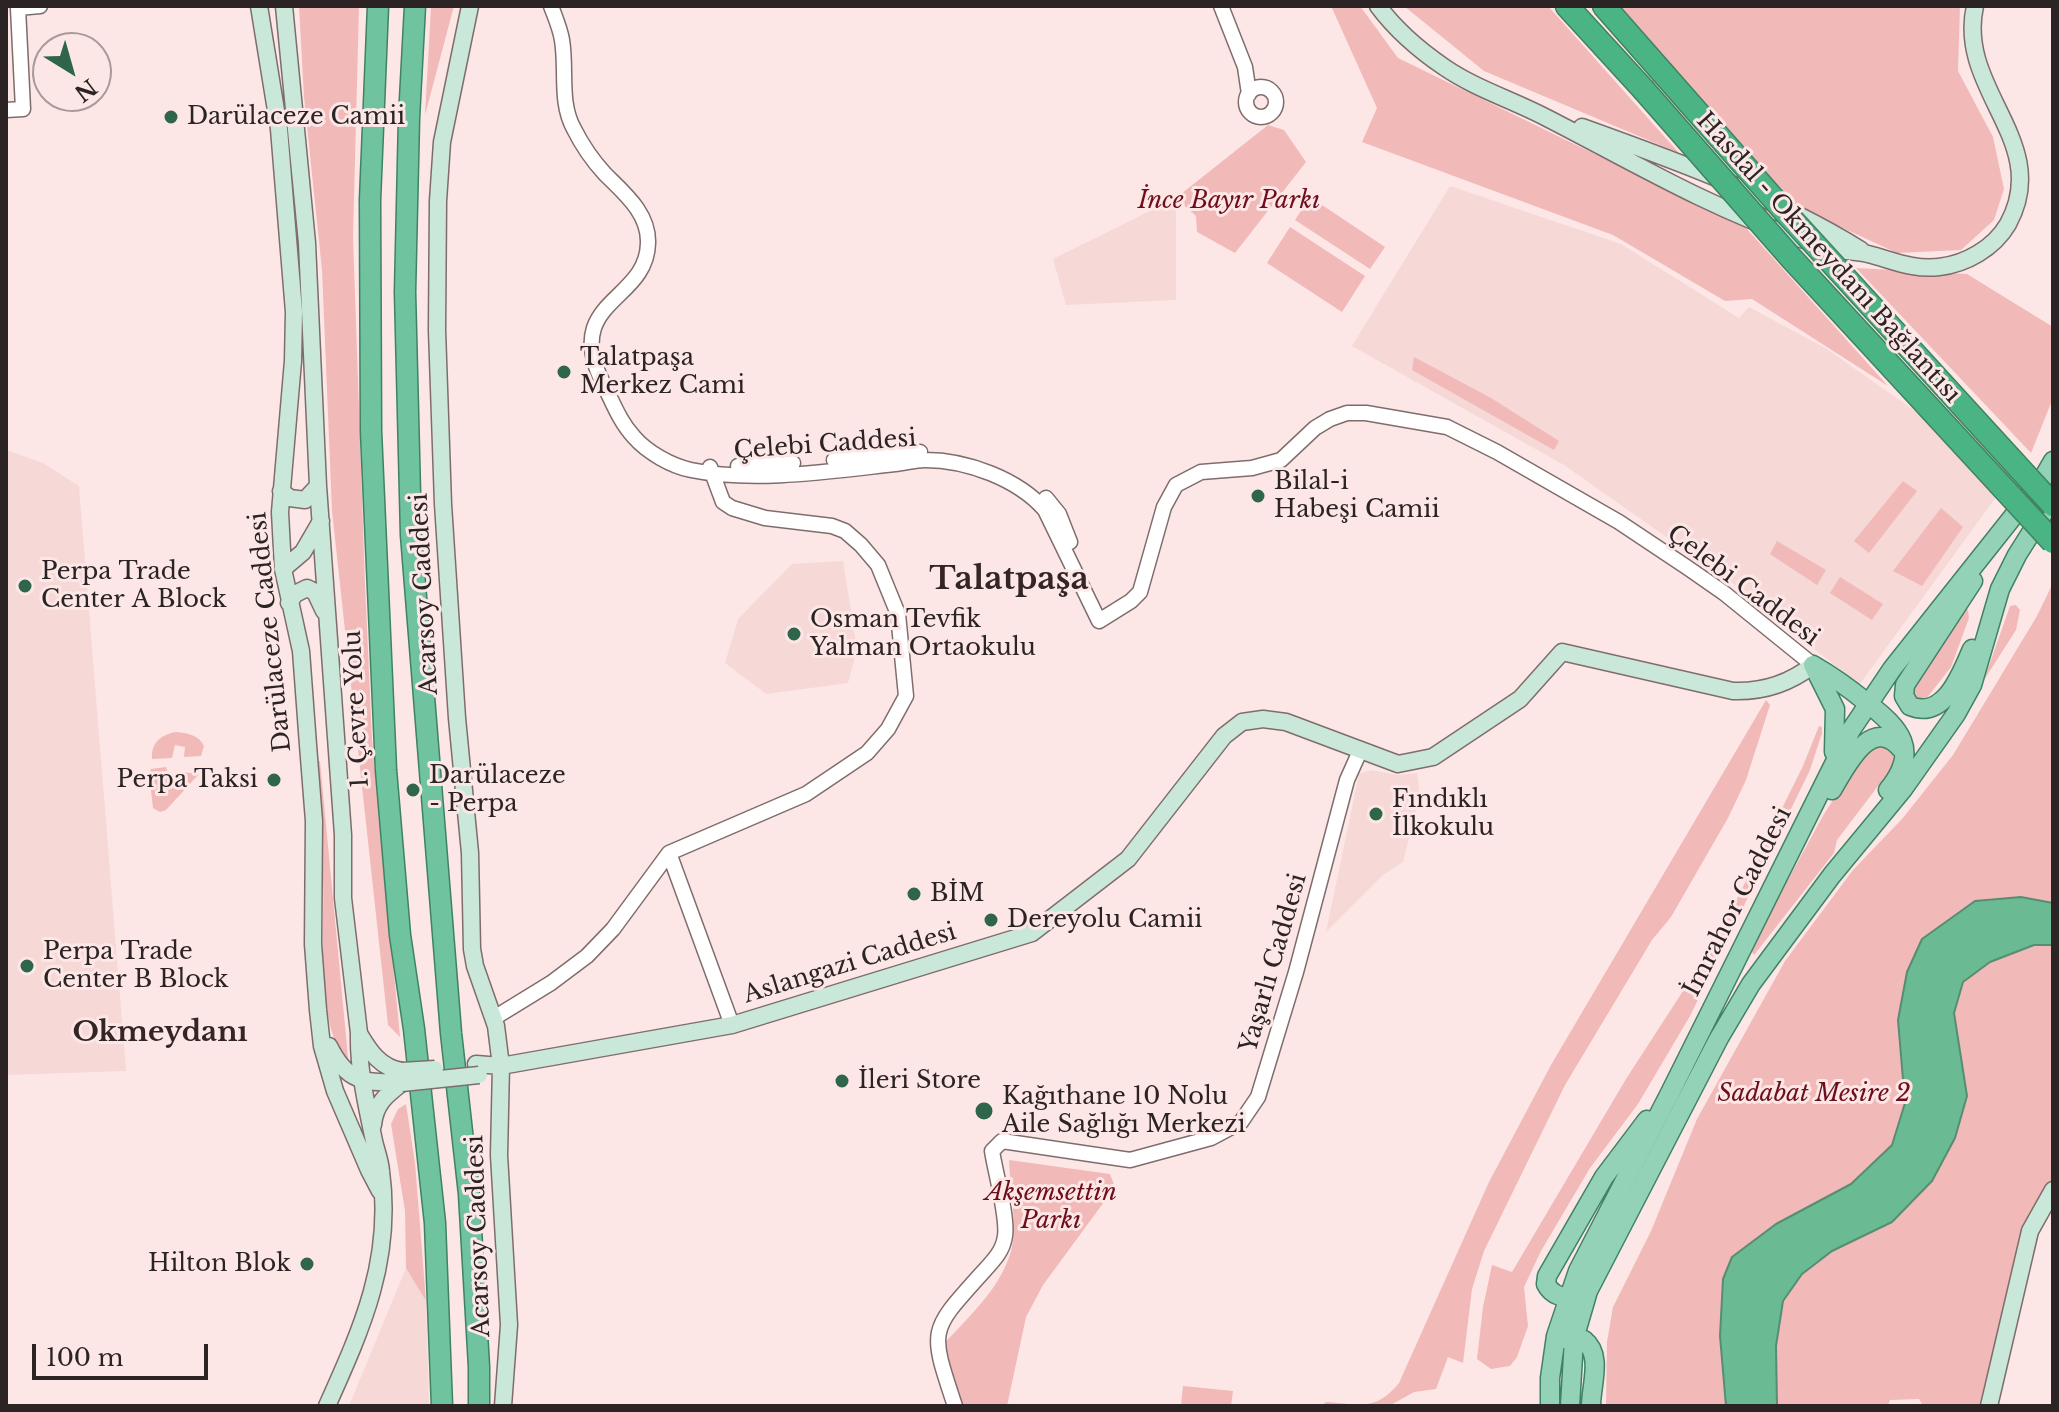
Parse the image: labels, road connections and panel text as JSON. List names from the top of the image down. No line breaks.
{"streets":{"highway":["Hasdal - Okmeydanı Bağlantısı","1. Çevre Yolu"],"main road":["Acarsoy Caddesi","Darülaceze Caddesi","İmrahor Caddesi","Aslangazi Caddesi"],"street":["Çelebi Caddesi","Yaşarlı Caddesi"]},"crossings":[["Acarsoy Caddesi","Aslangazi Caddesi"],["Darülaceze Caddesi","Aslangazi Caddesi"],["Yaşarlı Caddesi","Aslangazi Caddesi"]],"districts":["Talatpaşa","Okmeydanı"],"parks":["İnce Bayır Parkı","Sadabat Mesire 2","Akşemsettin Parkı"],"places":["Darülaceze Camii","Talatpaşa Merkez Cami","Bilal-i Habeşi Camii","Perpa Trade Center A Block","Osman Tevfik Yalman Ortaokulu","Perpa Taksi","Darülaceze - Perpa","Fındıklı İlkokulu","BİM","Dereyolu Camii","Perpa Trade Center B Block","İleri Store","Kağıthane 10 Nolu Aile Sağlığı Merkezi","Hilton Blok"],"scale_bar":"100 m","north":"bottom right"}
